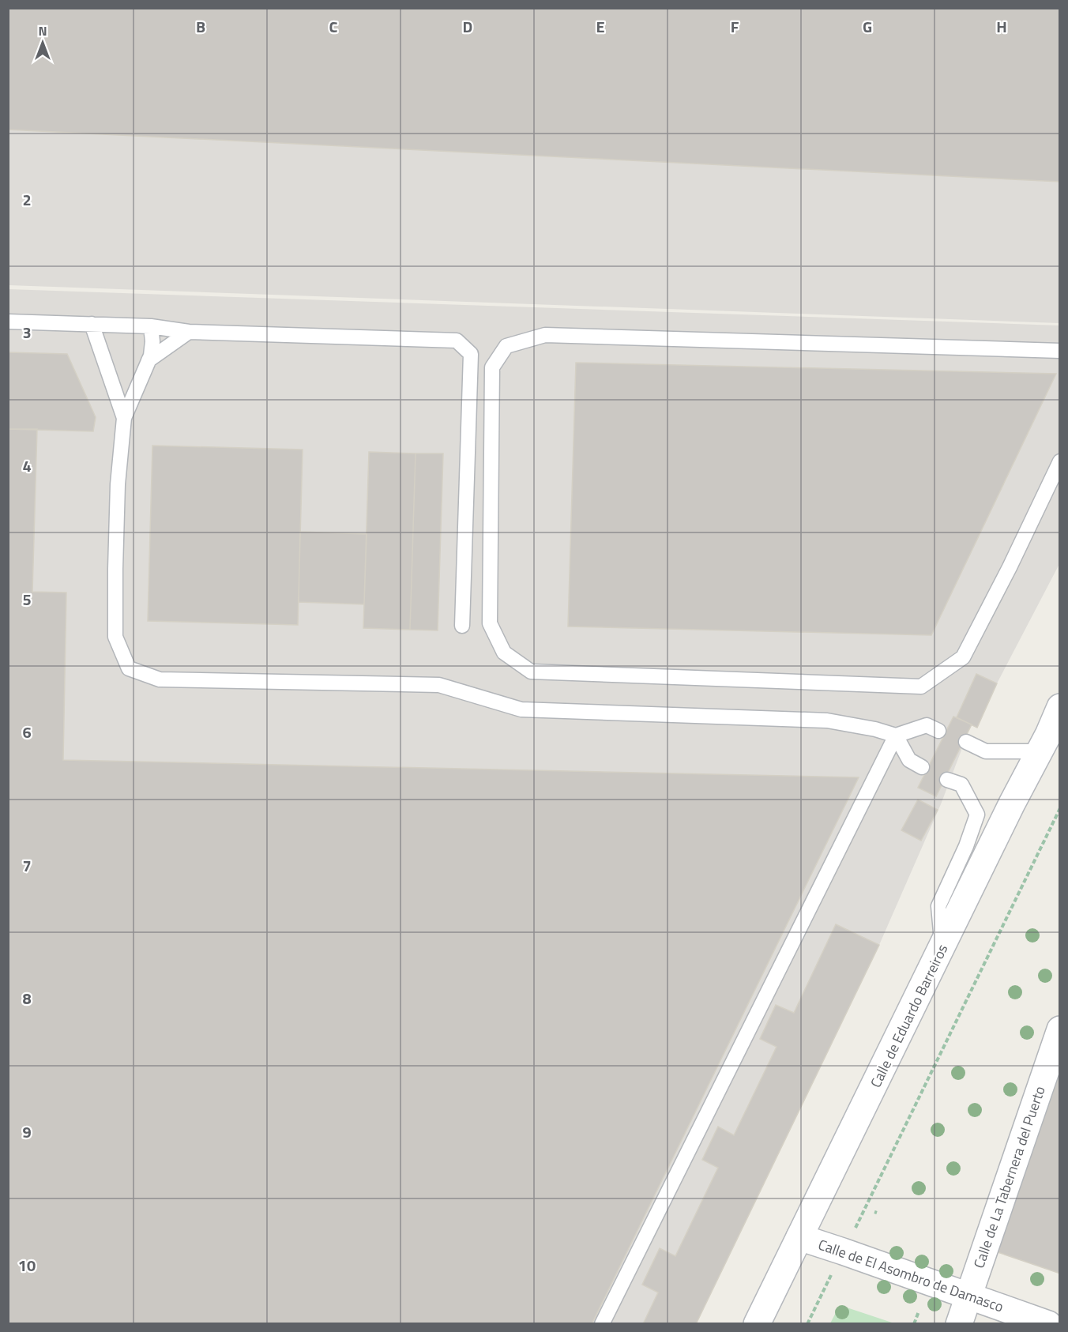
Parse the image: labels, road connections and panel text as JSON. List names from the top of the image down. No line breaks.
{"streets":{"street":["Calle de Eduardo Barreiros","Calle de La Tabernera del Puerto","Calle de El Asombro de Damasco"]},"crossings":[["Calle de Eduardo Barreiros","Calle de El Asombro de Damasco"],["Calle de La Tabernera del Puerto","Calle de El Asombro de Damasco"]],"north":"top","grid":{"columns":["B","C","D","E","F","G","H"],"rows":["2","3","4","5","6","7","8","9","10"]}}
